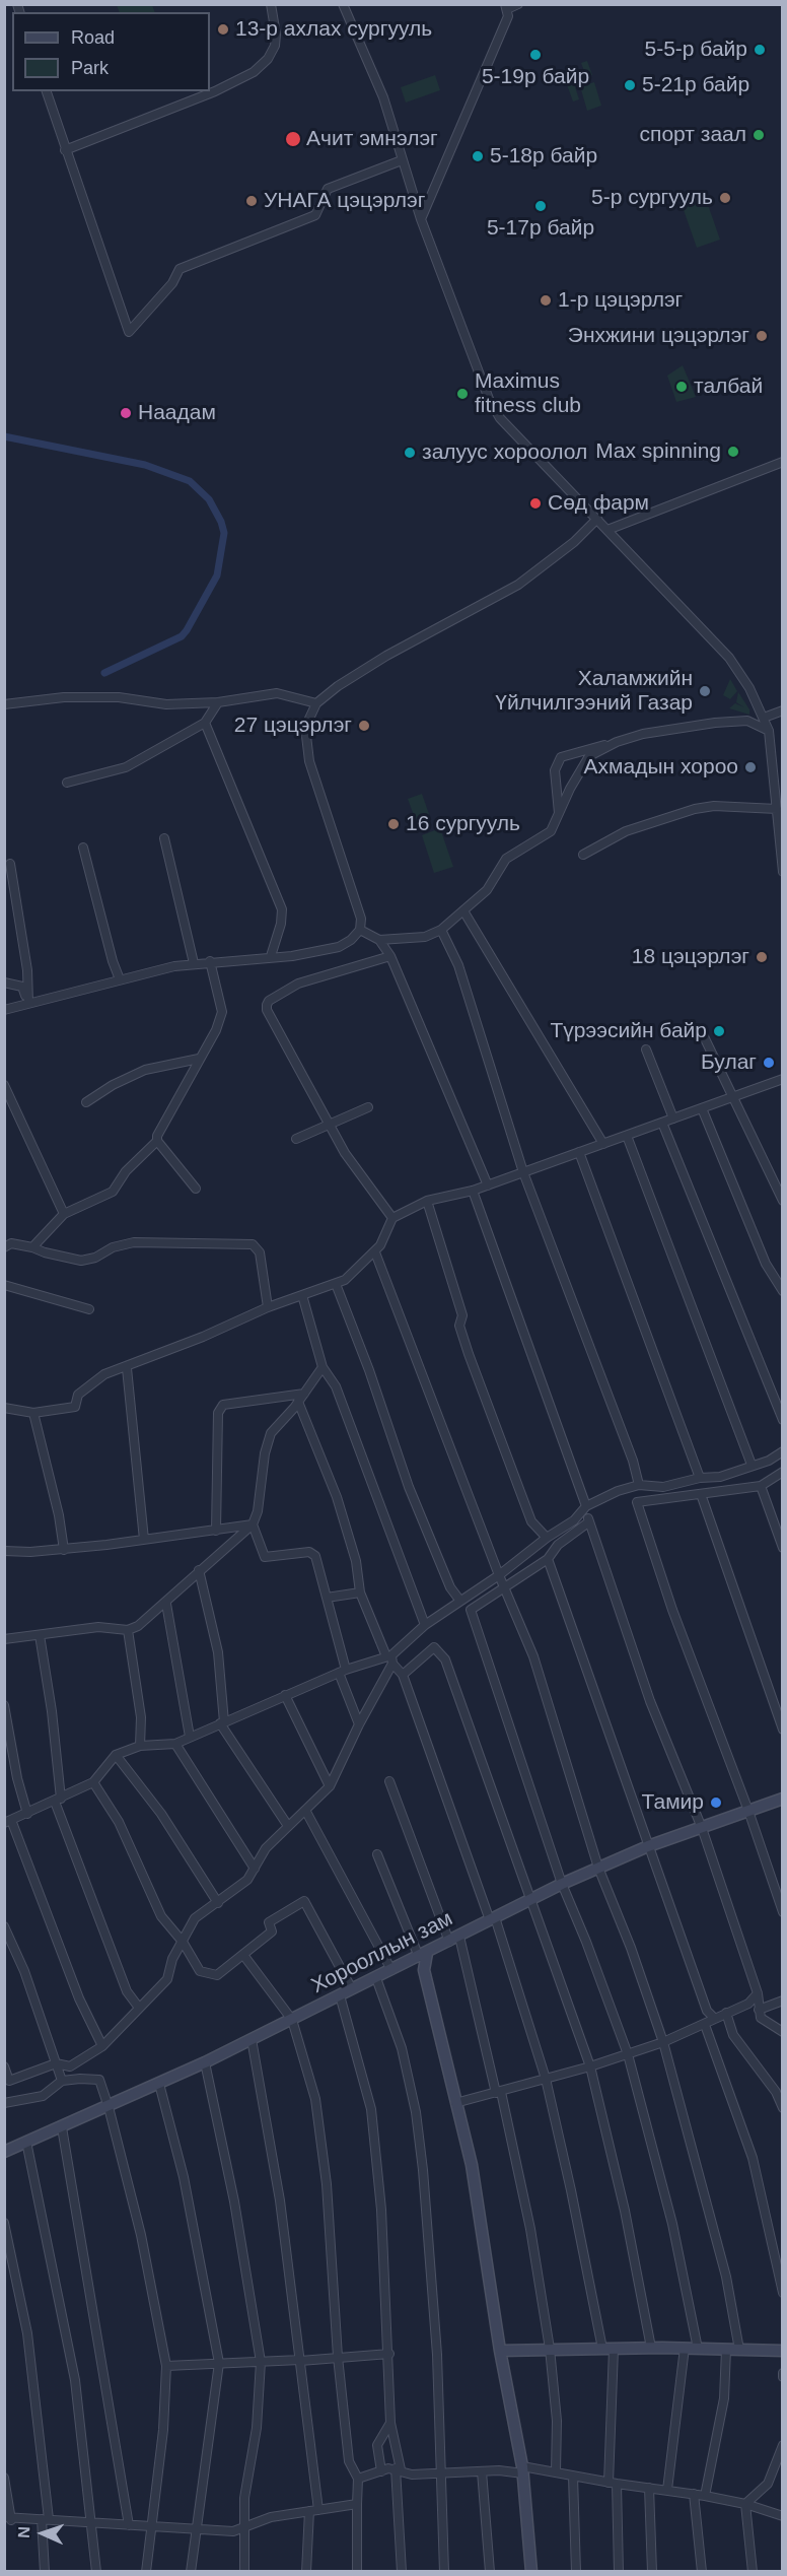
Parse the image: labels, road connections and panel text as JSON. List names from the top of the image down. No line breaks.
{"streets":{"street":["Хорооллын зам"]},"places":["13-р ахлах сургууль","5-5-р байр","5-19р байр","5-21р байр","спорт заал","Ачит эмнэлэг","5-18р байр","5-р сургууль","УНАГА цэцэрлэг","5-17р байр","1-р цэцэрлэг","Энхжини цэцэрлэг","талбай","Maximus fitness club","Наадам","Max spinning","залуус хороолол","Сөд фарм","Халамжийн Үйлчилгээний Газар","27 цэцэрлэг","Ахмадын хороо","16 сургууль","18 цэцэрлэг","Түрээсийн байр","Булаг","Тамир"],"legend":["Road","Park"],"north":"left"}
